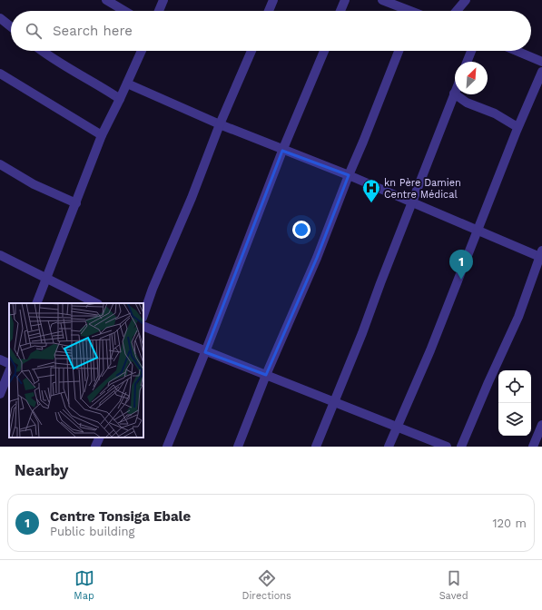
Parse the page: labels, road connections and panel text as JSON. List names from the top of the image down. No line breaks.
{"places":{"hospital":["kn Père Damien Centre Médical"]},"north":"top right","page":{"search":"Search here","pins":"1","heading":"Nearby","list":[{"mark":"1","name":"Centre Tonsiga Ebale","note":"Public building","value":"120 m"}],"nav":["Map","Directions","Saved"]}}
